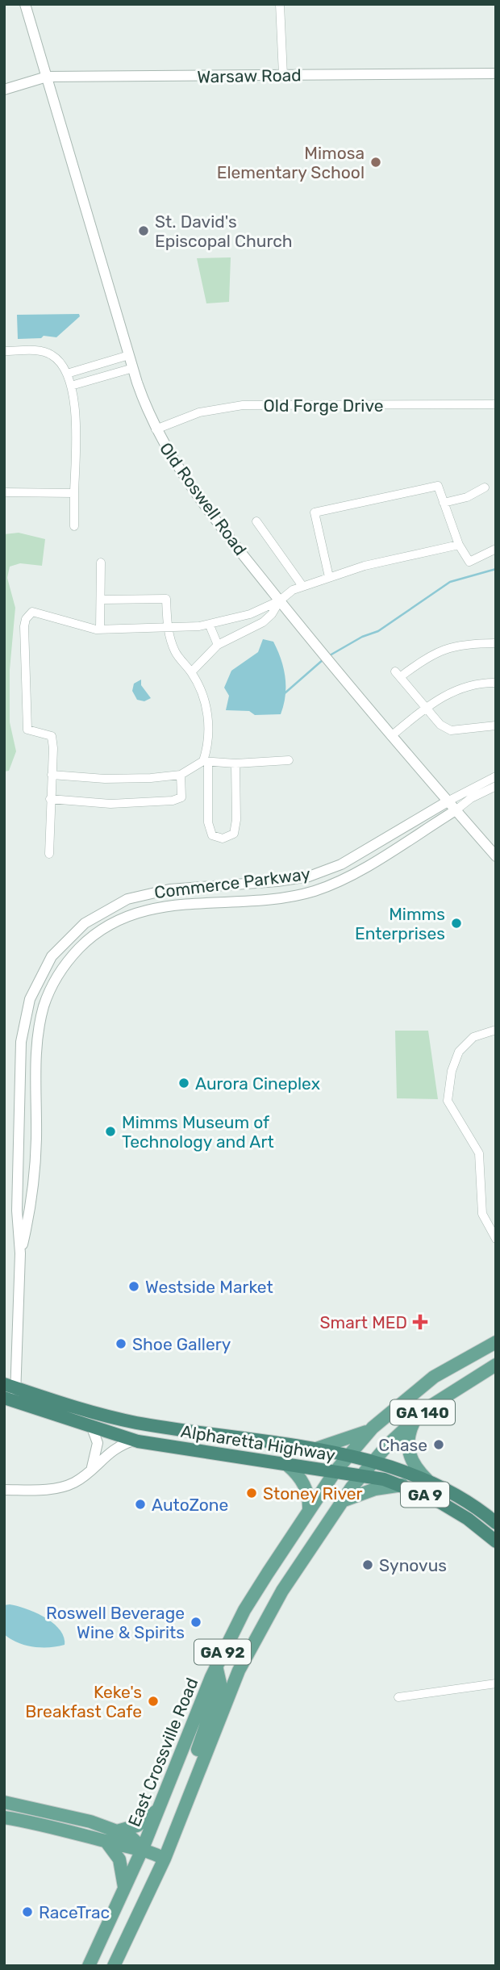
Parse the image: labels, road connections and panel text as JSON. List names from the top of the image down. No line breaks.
{"streets":{"highway":["Alpharetta Highway","GA 9"],"main road":["GA 140","GA 92","East Crossville Road"],"street":["Warsaw Road","Old Forge Drive","Old Roswell Road","Commerce Parkway"]},"crossings":[["Warsaw Road","Old Roswell Road"],["Old Forge Drive","Old Roswell Road"],["Old Roswell Road","Commerce Parkway"],["Commerce Parkway","Alpharetta Highway"],["GA 140","Alpharetta Highway"],["GA 140","GA 92"],["Alpharetta Highway","GA 92"],["Alpharetta Highway","East Crossville Road"],["GA 92","East Crossville Road"]],"places":{"other":["Mimosa Elementary School","St. David's Episcopal Church","Mimms Enterprises","Aurora Cineplex","Mimms Museum of Technology and Art","Westside Market","Shoe Gallery","Chase","Stoney River","AutoZone","Synovus","Roswell Beverage Wine & Spirits","Keke's Breakfast Cafe","RaceTrac"],"health":["Smart MED"]}}
